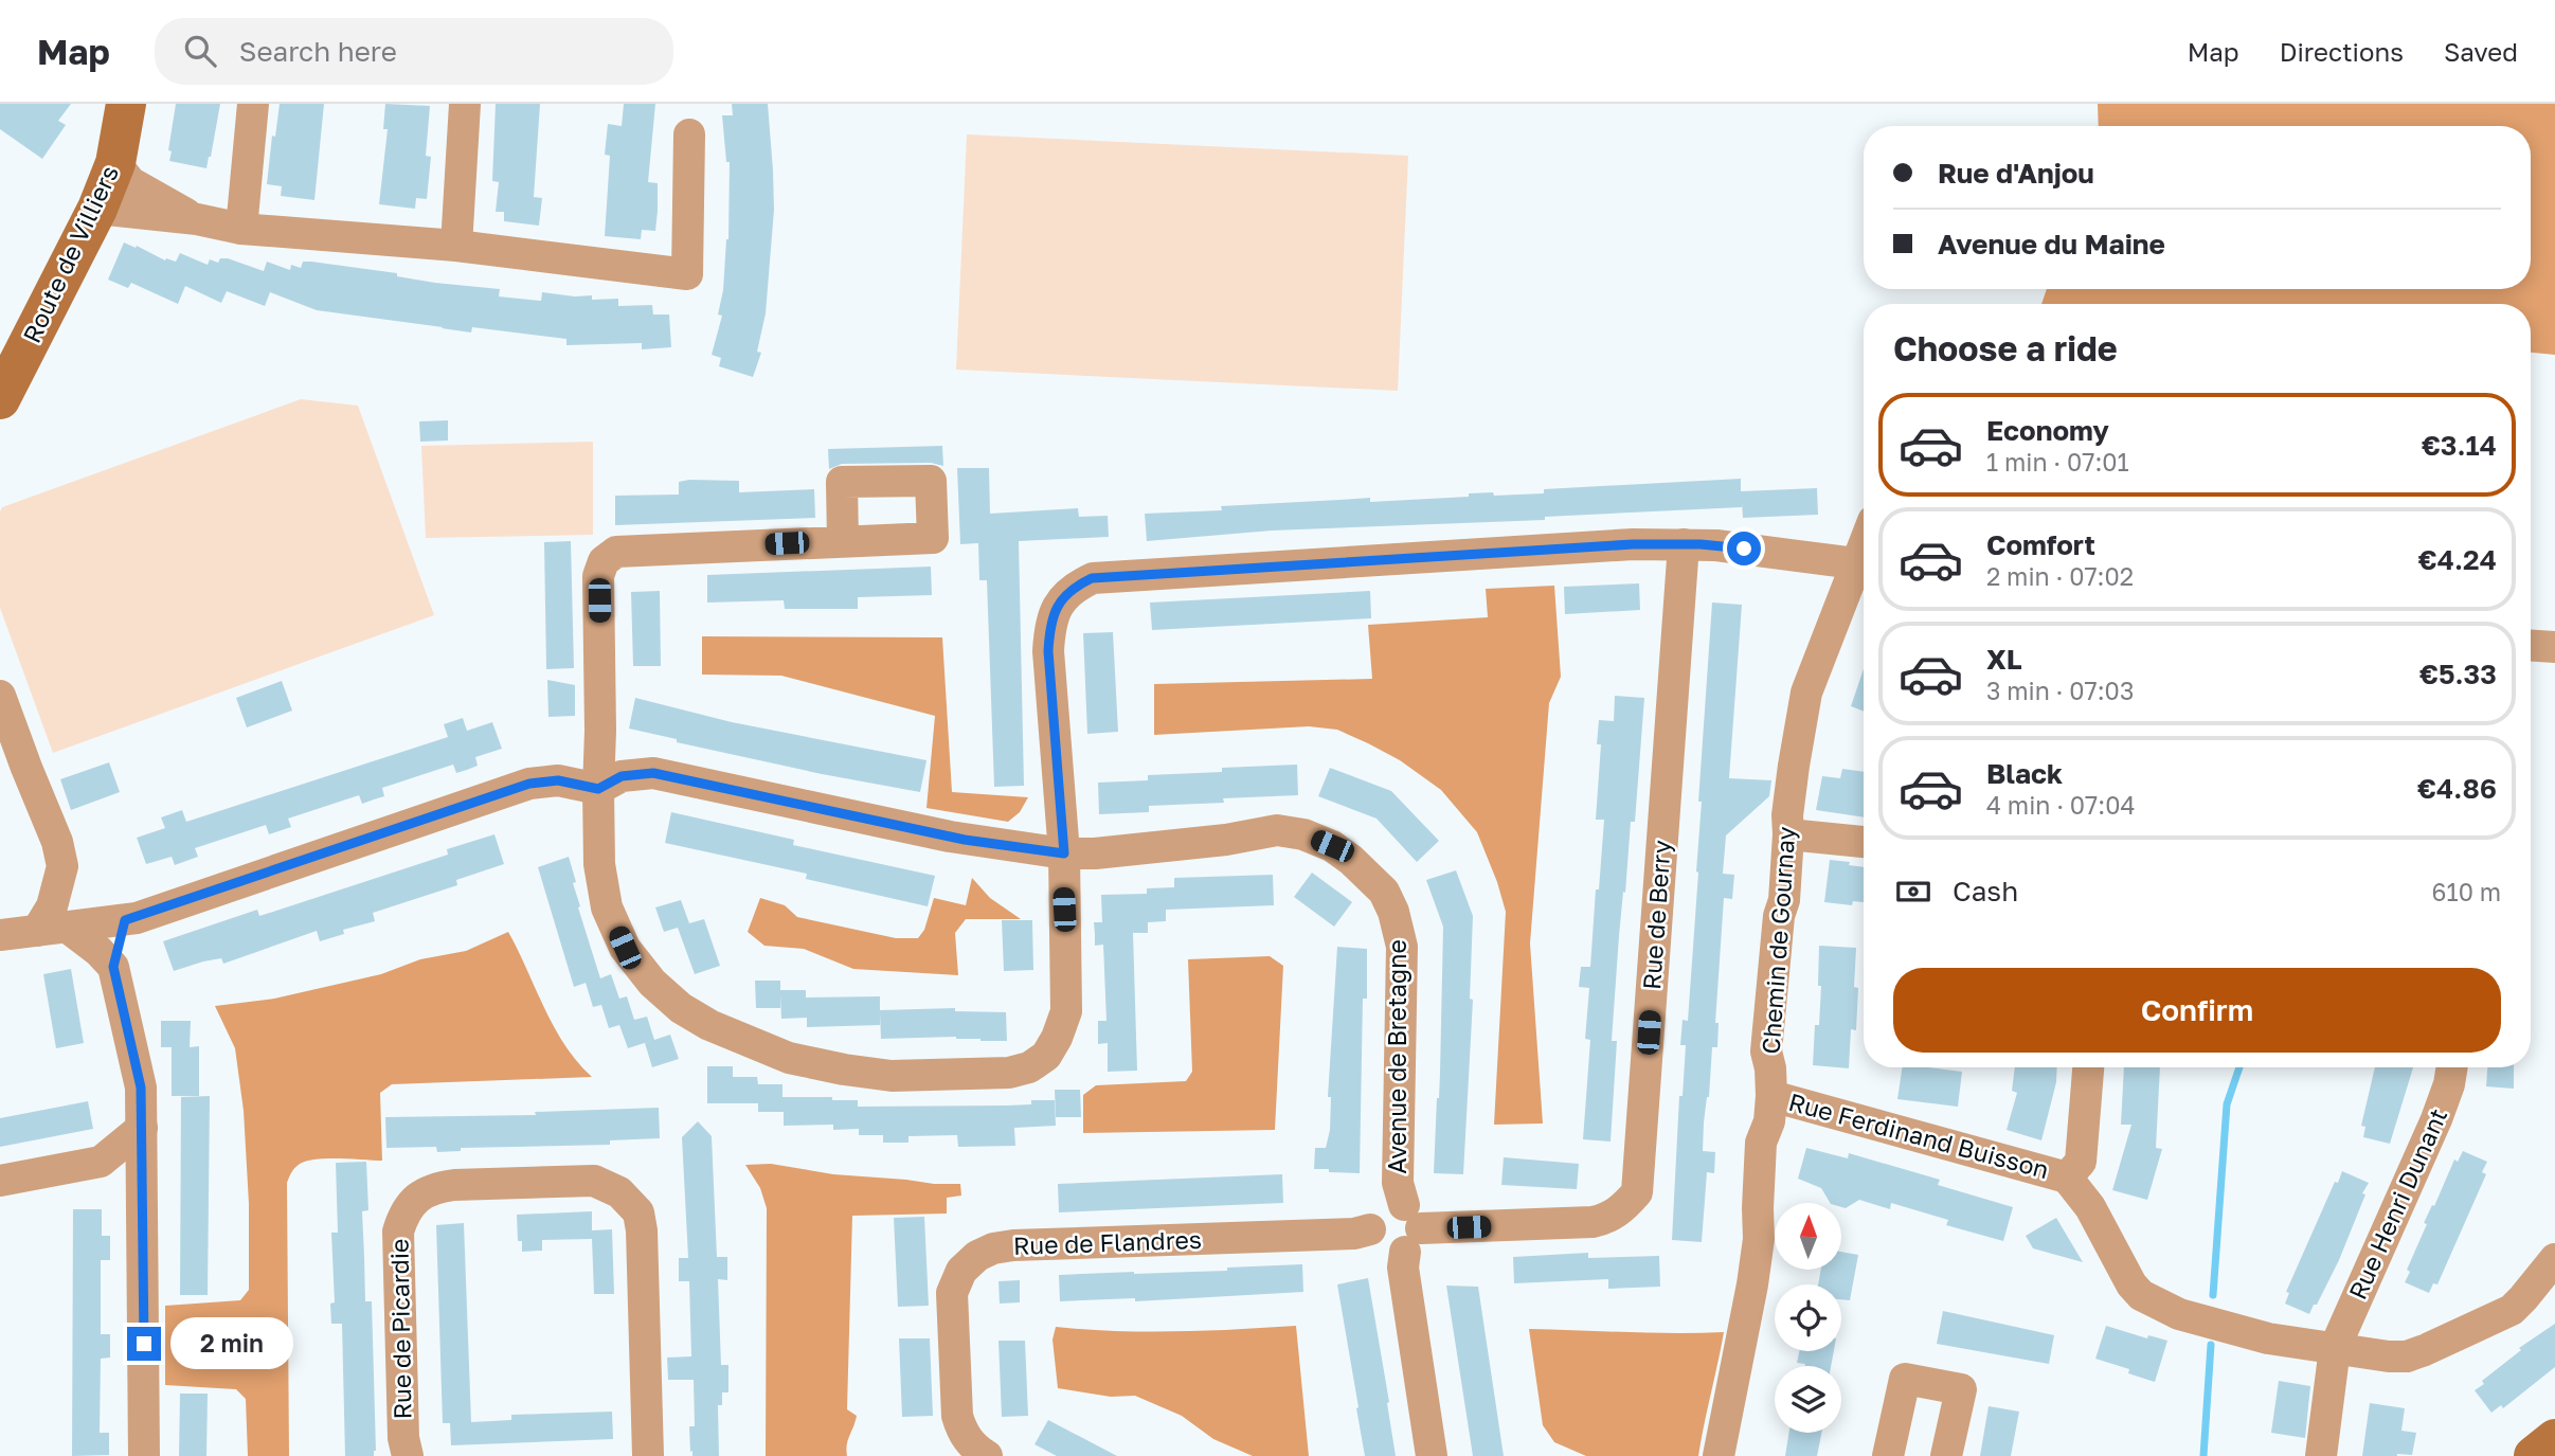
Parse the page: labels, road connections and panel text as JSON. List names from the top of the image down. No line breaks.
{"streets":{"main road":["Route de Villiers"],"street":["Rue de Berry","Chemin de Gournay","Avenue de Bretagne","Rue Ferdinand Buisson","Rue Henri Dunant","Rue de Flandres","Rue de Picardie"]},"crossings":[["Rue de Berry","Avenue de Bretagne"],["Rue de Berry","Rue de Flandres"],["Chemin de Gournay","Rue Ferdinand Buisson"],["Avenue de Bretagne","Rue de Flandres"]],"north":"top","page":{"header":"Map","search":"Search here","nav":["Map","Directions","Saved"],"banner":["Rue d'Anjou","Avenue du Maine"],"heading":"Choose a ride","list":[{"name":"Economy","note":"1 min · 07:01","value":"€3.14"},{"name":"Comfort","note":"2 min · 07:02","value":"€4.24"},{"name":"XL","note":"3 min · 07:03","value":"€5.33"},{"name":"Black","note":"4 min · 07:04","value":"€4.86"}],"pay":["Cash","610 m"],"buttons":"Confirm","bubble":"2 min"}}
